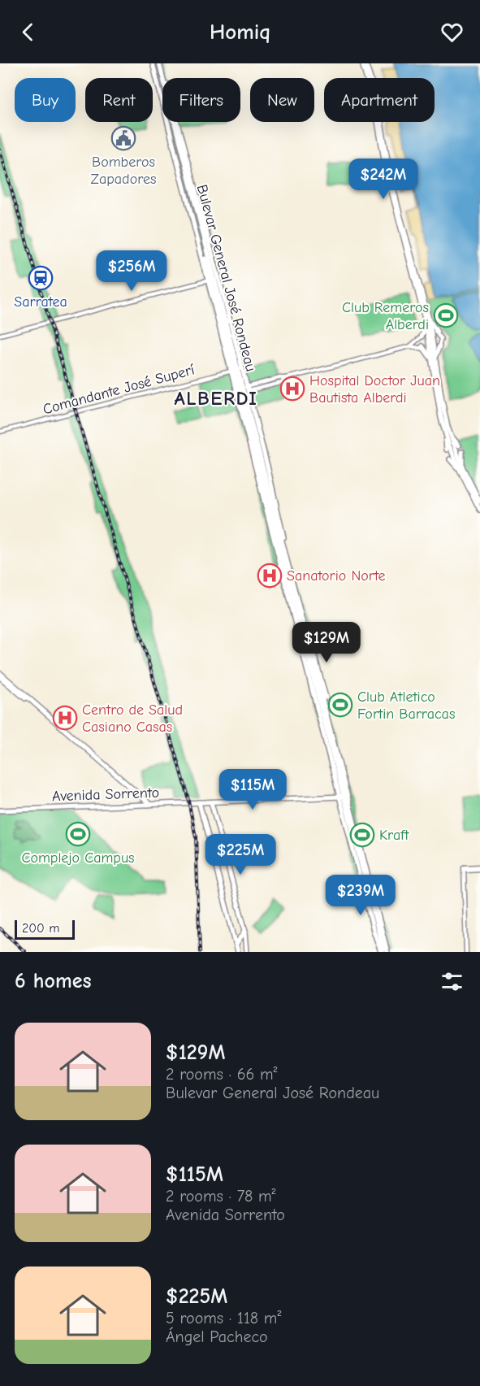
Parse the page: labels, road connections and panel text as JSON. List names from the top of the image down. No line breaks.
{"streets":{"main road":["Bulevar General José Rondeau","Avenida Sorrento"],"street":["Comandante José Superí"]},"crossings":[["Bulevar General José Rondeau","Comandante José Superí"],["Bulevar General José Rondeau","Avenida Sorrento"]],"districts":["ALBERDI"],"places":{"public building":["Bomberos Zapadores"],"station":["Sarratea"],"sports":["Club Remeros Alberdi","Club Atletico Fortin Barracas","Complejo Campus","Kraft"],"hospital":["Hospital Doctor Juan Bautista Alberdi","Sanatorio Norte","Centro de Salud Casiano Casas"]},"scale_bar":"200 m","page":{"header":"Homiq","chip":["Buy","Rent","Filters","New","Apartment"],"price":["$242M","$256M","$129M","$115M","$225M","$239M"],"scale":"200 m","heading":"6 homes","list":[{"name":"$129M","note":"2 rooms · 66 m² · Bulevar General José Rondeau"},{"name":"$115M","note":"2 rooms · 78 m² · Avenida Sorrento"},{"name":"$225M","note":"5 rooms · 118 m² · Ángel Pacheco"}]}}
